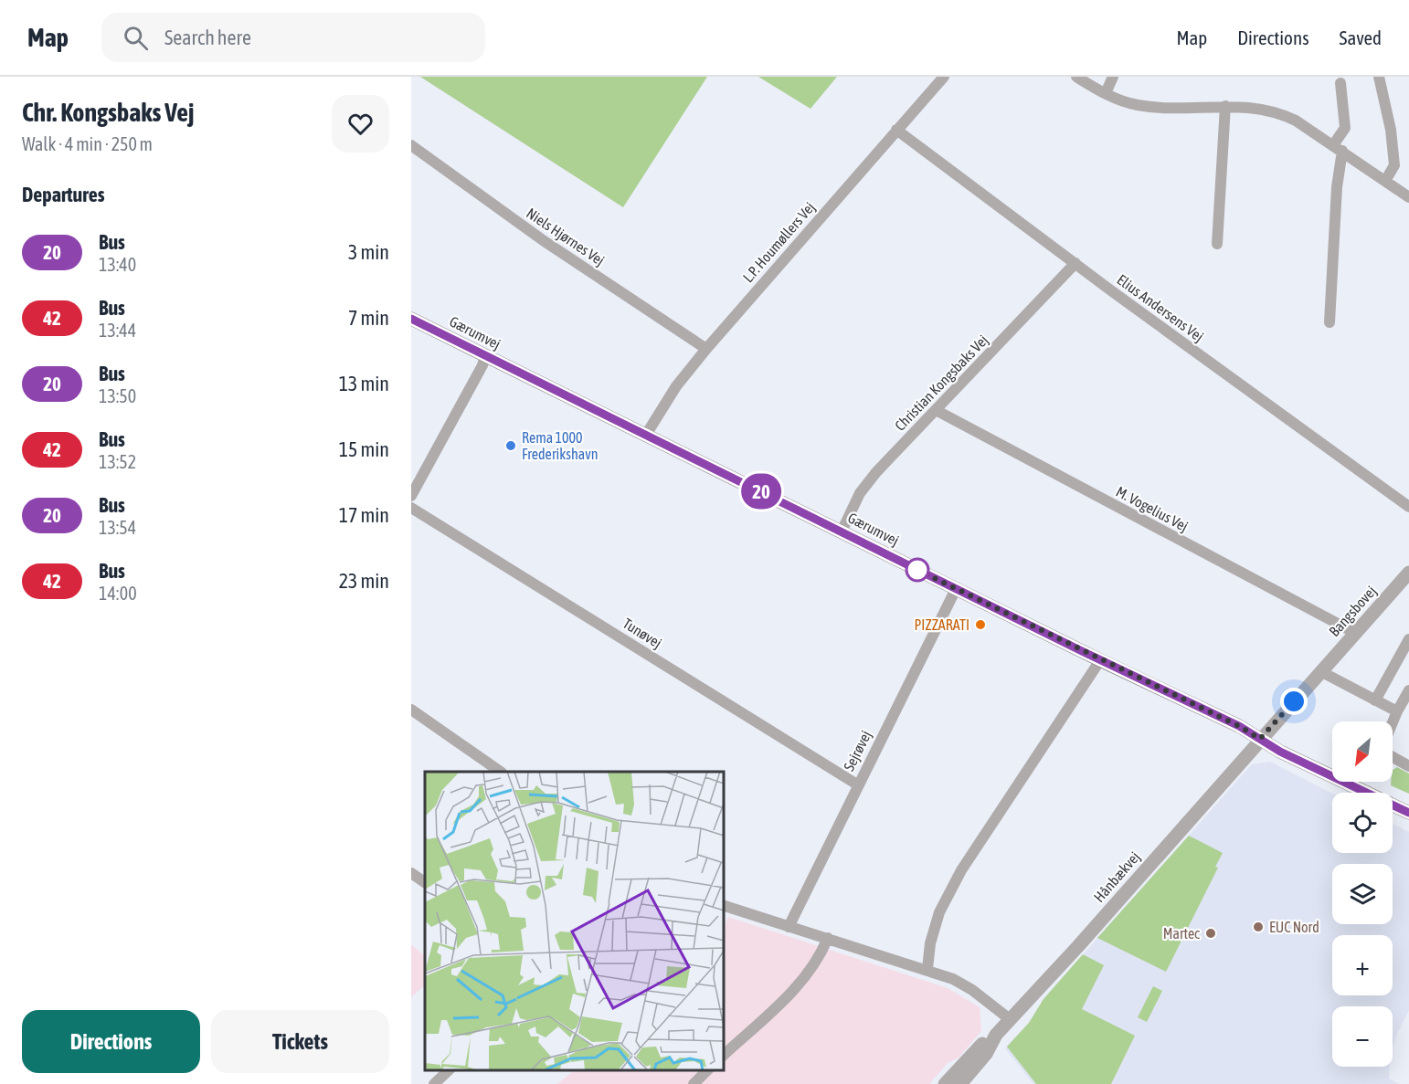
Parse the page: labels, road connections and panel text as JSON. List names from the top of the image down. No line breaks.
{"streets":{"main road":["Gærumvej"],"street":["Niels Hjørnes Vej","L.P. Houmøllers Vej","Elius Andersens Vej","Christian Kongsbaks Vej","M. Vogelius Vej","Bangsbovej","Tunøvej","Sejrøvej","Hånbækvej"]},"crossings":[["Niels Hjørnes Vej","L.P. Houmøllers Vej"],["L.P. Houmøllers Vej","Elius Andersens Vej"],["L.P. Houmøllers Vej","Gærumvej"],["Elius Andersens Vej","Christian Kongsbaks Vej"],["Gærumvej","Christian Kongsbaks Vej"],["Gærumvej","Bangsbovej"],["Gærumvej","Sejrøvej"],["Gærumvej","Hånbækvej"],["Christian Kongsbaks Vej","M. Vogelius Vej"],["M. Vogelius Vej","Bangsbovej"],["Bangsbovej","Hånbækvej"],["Tunøvej","Sejrøvej"]],"places":["Rema 1000 Frederikshavn","PIZZARATI","EUC Nord","Martec"],"lines":["bus line 20"],"north":"bottom left","page":{"header":"Map","search":"Search here","nav":["Map","Directions","Saved"],"heading":[["Chr. Kongsbaks Vej","Walk · 4 min · 250 m"],"Departures"],"on_map":"20","list":[{"mark":"20","name":"Bus","note":"13:40","value":"3 min"},{"mark":"42","name":"Bus","note":"13:44","value":"7 min"},{"mark":"20","name":"Bus","note":"13:50","value":"13 min"},{"mark":"42","name":"Bus","note":"13:52","value":"15 min"},{"mark":"20","name":"Bus","note":"13:54","value":"17 min"},{"mark":"42","name":"Bus","note":"14:00","value":"23 min"}],"map_buttons":["+","−"],"buttons":["Directions","Tickets"]}}
